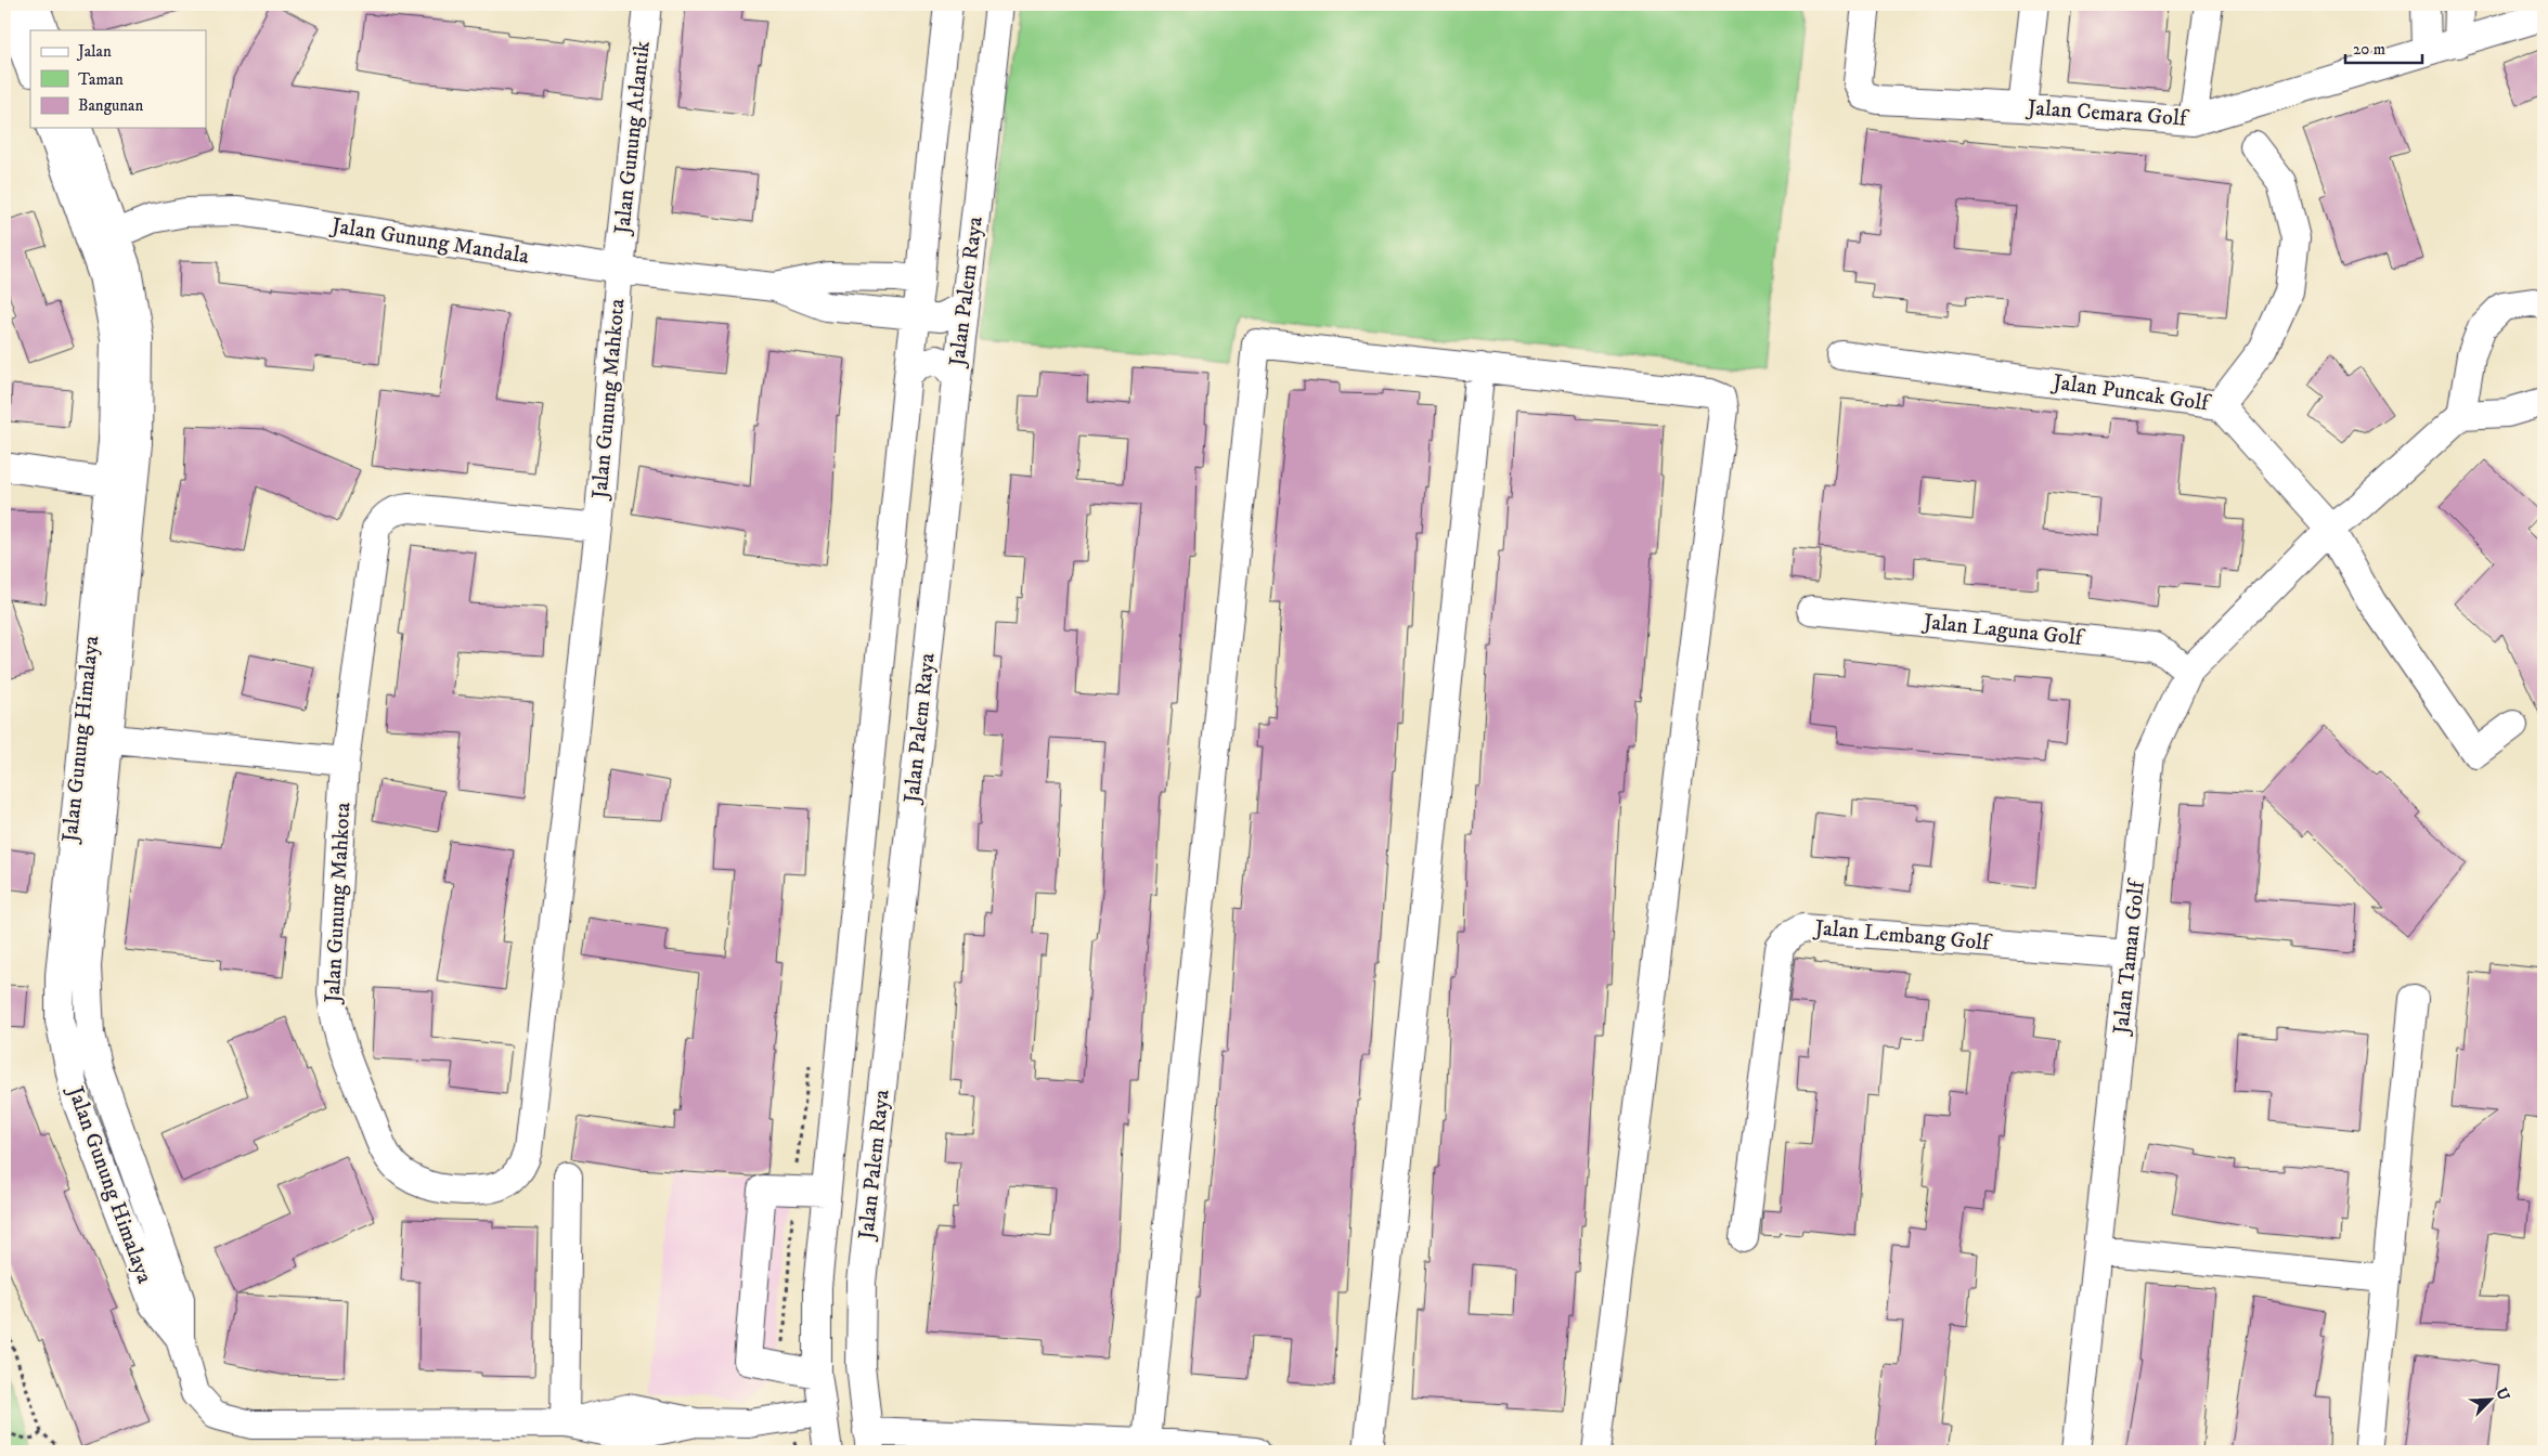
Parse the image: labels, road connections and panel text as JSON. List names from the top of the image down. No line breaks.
{"streets":{"street":["Jalan Cemara Golf","Jalan Gunung Atlantik","Jalan Gunung Mandala","Jalan Palem Raya","Jalan Puncak Golf","Jalan Gunung Mahkota","Jalan Laguna Golf","Jalan Gunung Himalaya","Jalan Lembang Golf","Jalan Taman Golf"]},"crossings":[["Jalan Gunung Atlantik","Jalan Gunung Mandala"],["Jalan Gunung Atlantik","Jalan Gunung Mahkota"],["Jalan Gunung Mandala","Jalan Palem Raya"],["Jalan Gunung Mandala","Jalan Gunung Mahkota"],["Jalan Gunung Mandala","Jalan Gunung Himalaya"],["Jalan Palem Raya","Jalan Gunung Himalaya"],["Jalan Puncak Golf","Jalan Taman Golf"],["Jalan Laguna Golf","Jalan Taman Golf"],["Jalan Lembang Golf","Jalan Taman Golf"]],"legend":["Jalan","Taman","Bangunan"],"scale_bar":"20 m","north":"top right"}
